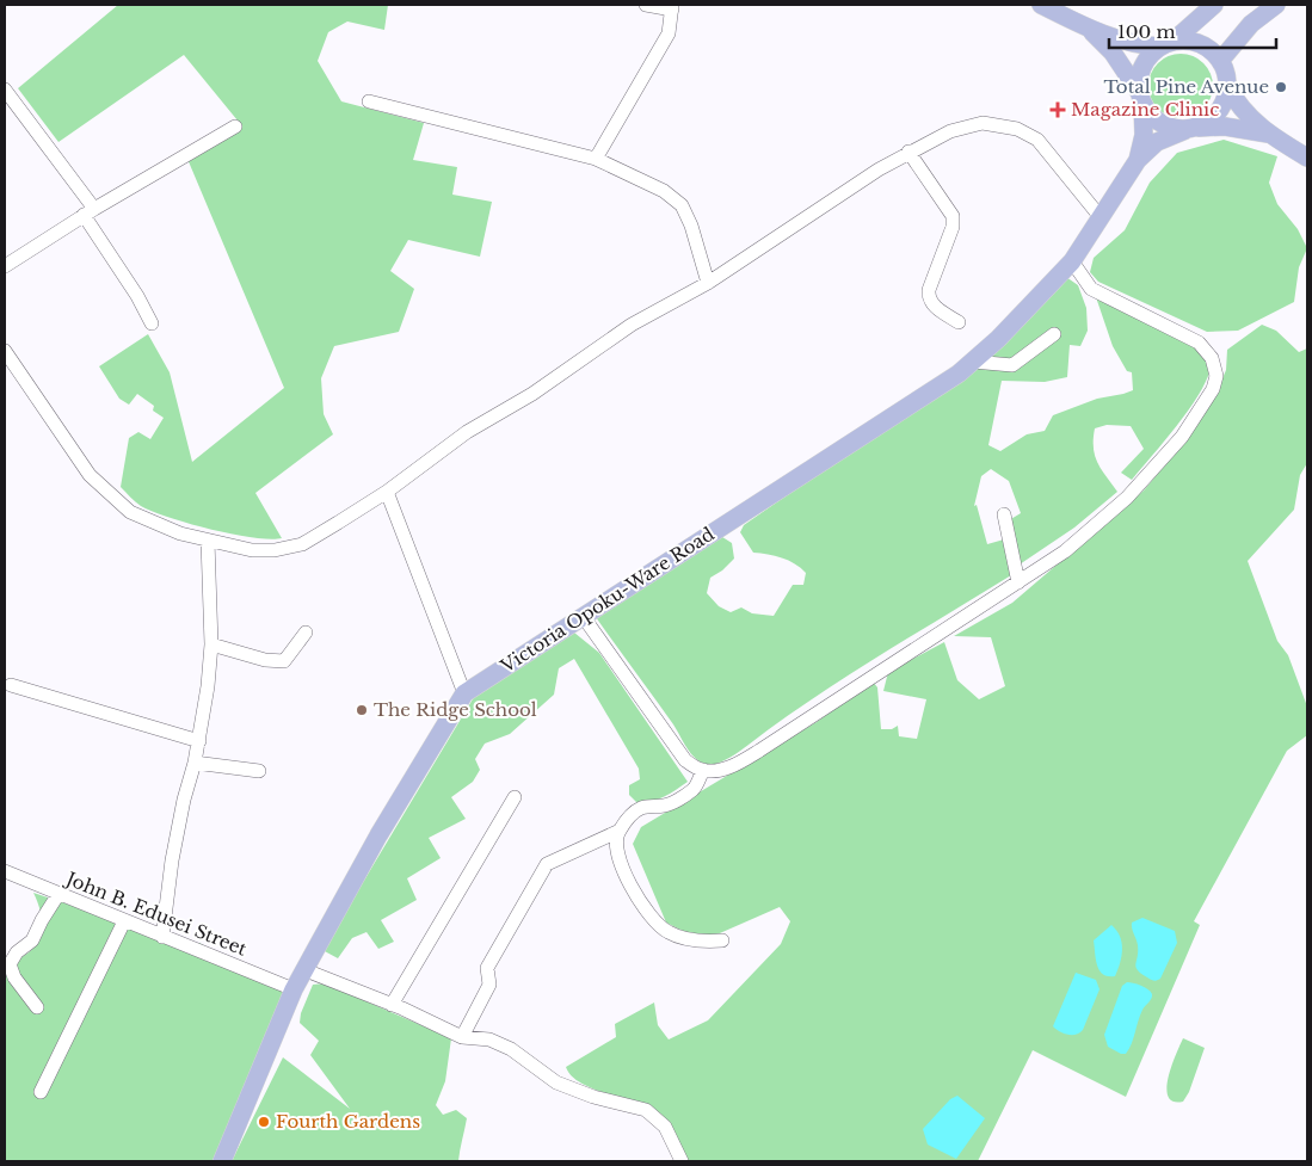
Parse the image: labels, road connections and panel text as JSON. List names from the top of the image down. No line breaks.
{"streets":{"main road":["Victoria Opoku-Ware Road"],"street":["John B. Edusei Street"]},"crossings":[["Victoria Opoku-Ware Road","John B. Edusei Street"]],"places":{"other":["Total Pine Avenue","The Ridge School","Fourth Gardens"],"health":["Magazine Clinic"]},"scale_bar":"100 m"}
